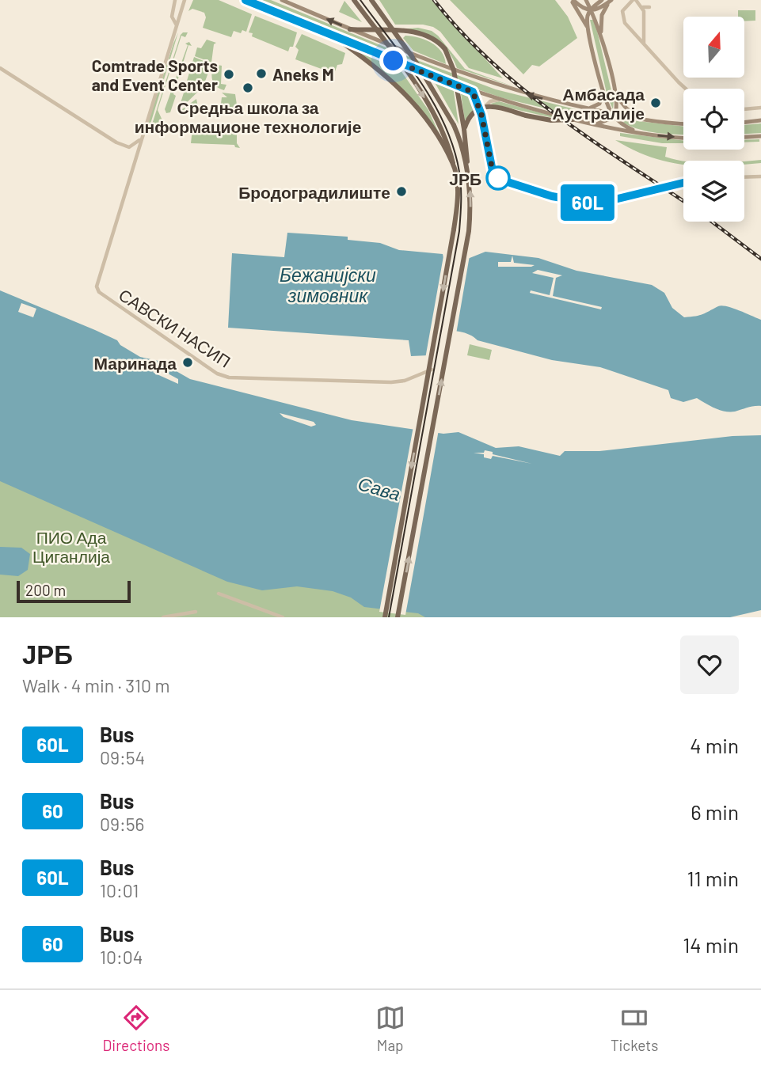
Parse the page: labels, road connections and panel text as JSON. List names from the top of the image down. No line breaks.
{"streets":{"street":["САВСКИ НАСИП"]},"water":["Бежанијски зимовник","Сава"],"parks":["ПИО Ада Циганлија"],"places":["Aneks M","Comtrade Sports and Event Center","Средња школа за информационе технологије","Амбасада Аустралије","ЈРБ","Бродоградилиште","Маринада"],"lines":["bus line 60L"],"scale_bar":"200 m","north":"top","page":{"on_map":"60L","scale":"200 m","heading":["ЈРБ","Walk · 4 min · 310 m"],"list":[{"mark":"60L","name":"Bus","note":"09:54","value":"4 min"},{"mark":"60","name":"Bus","note":"09:56","value":"6 min"},{"mark":"60L","name":"Bus","note":"10:01","value":"11 min"},{"mark":"60","name":"Bus","note":"10:04","value":"14 min"}],"tabs":["Directions","Map","Tickets"]}}
